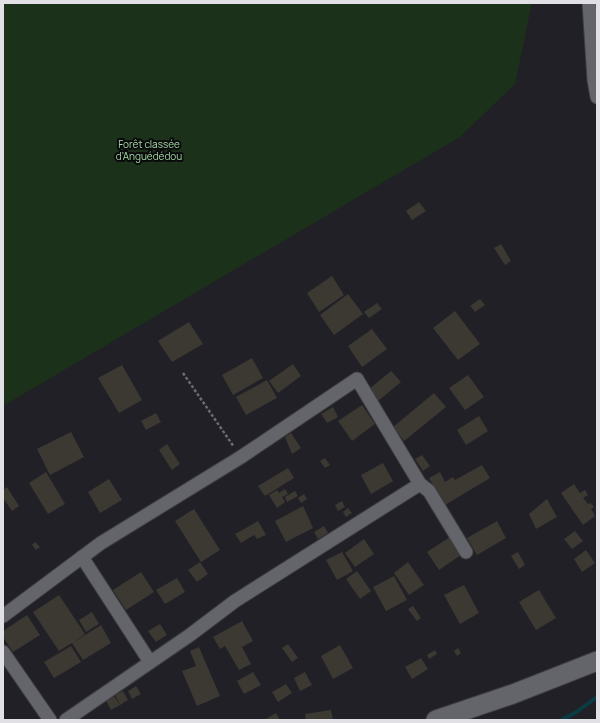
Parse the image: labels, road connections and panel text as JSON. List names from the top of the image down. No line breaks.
{"parks":["Forêt classée d’Anguédédou"]}
